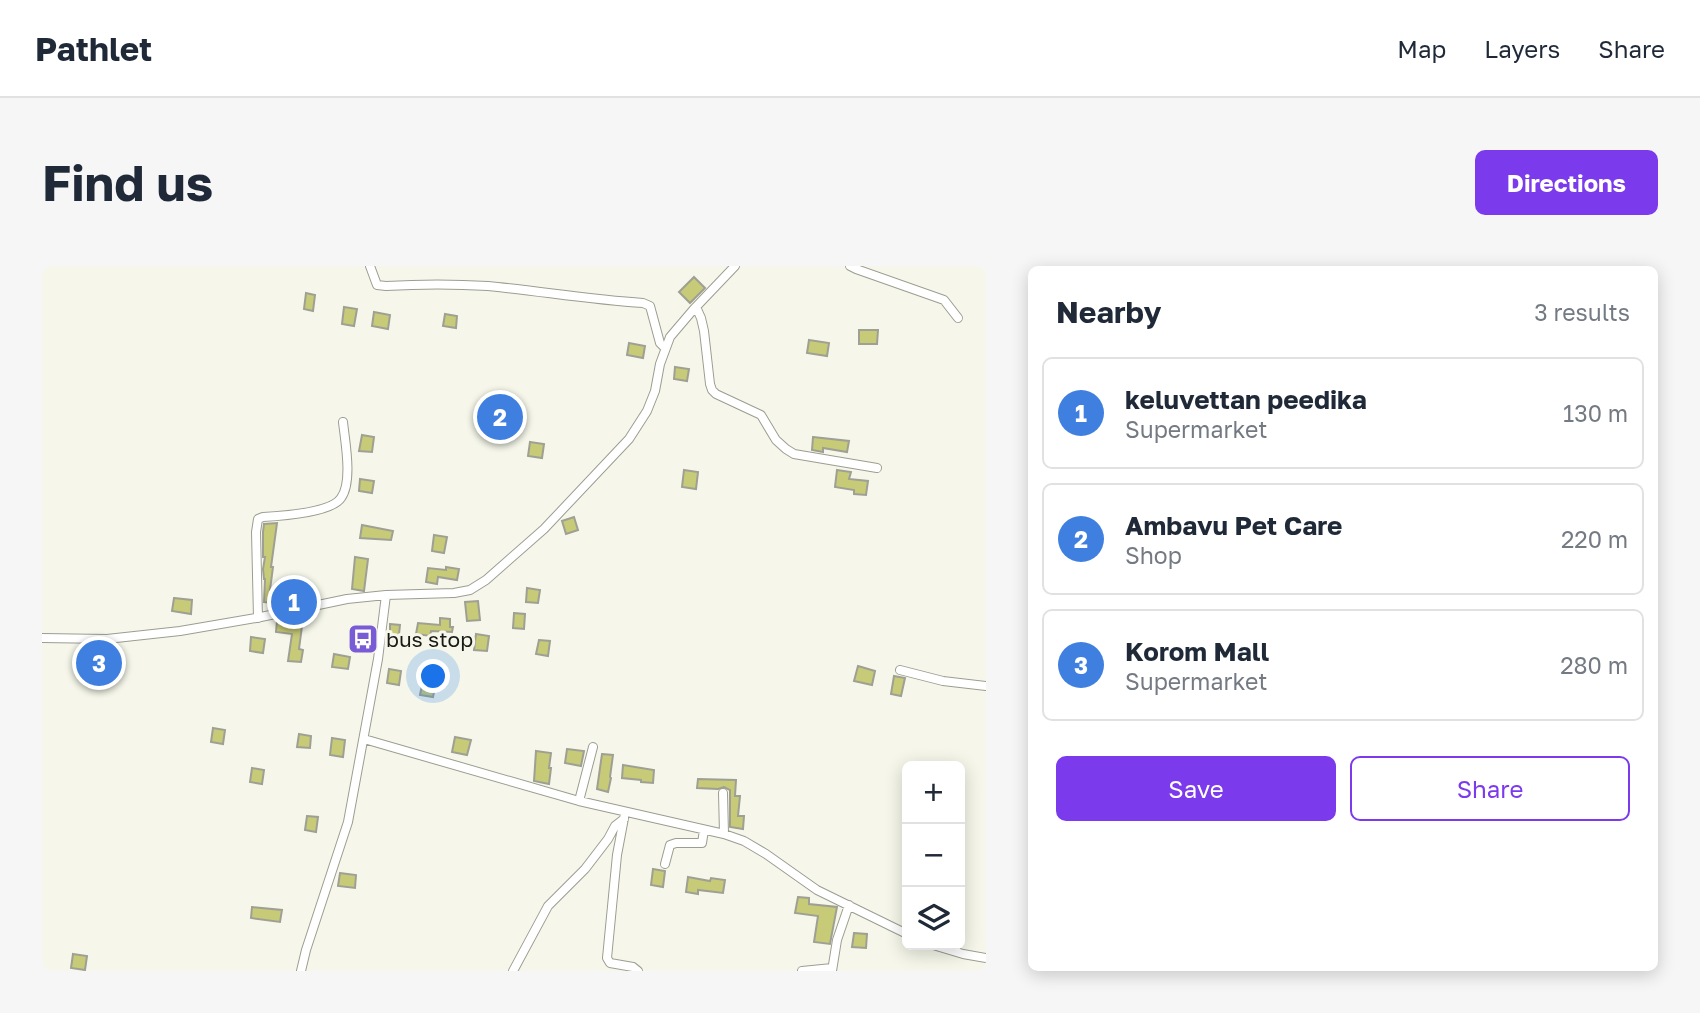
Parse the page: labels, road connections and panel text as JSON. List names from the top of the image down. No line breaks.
{"places":{"bus stop":["bus stop"]},"page":{"header":"Pathlet","nav":["Map","Layers","Share"],"buttons":["Directions",["Save","Share"]],"title":"Find us","heading":["Nearby","3 results"],"list":[{"mark":"1","name":"keluvettan peedika","note":"Supermarket","value":"130 m"},{"mark":"2","name":"Ambavu Pet Care","note":"Shop","value":"220 m"},{"mark":"3","name":"Korom Mall","note":"Supermarket","value":"280 m"}],"pins":["2","1","3"],"map_buttons":["+","−"]}}
